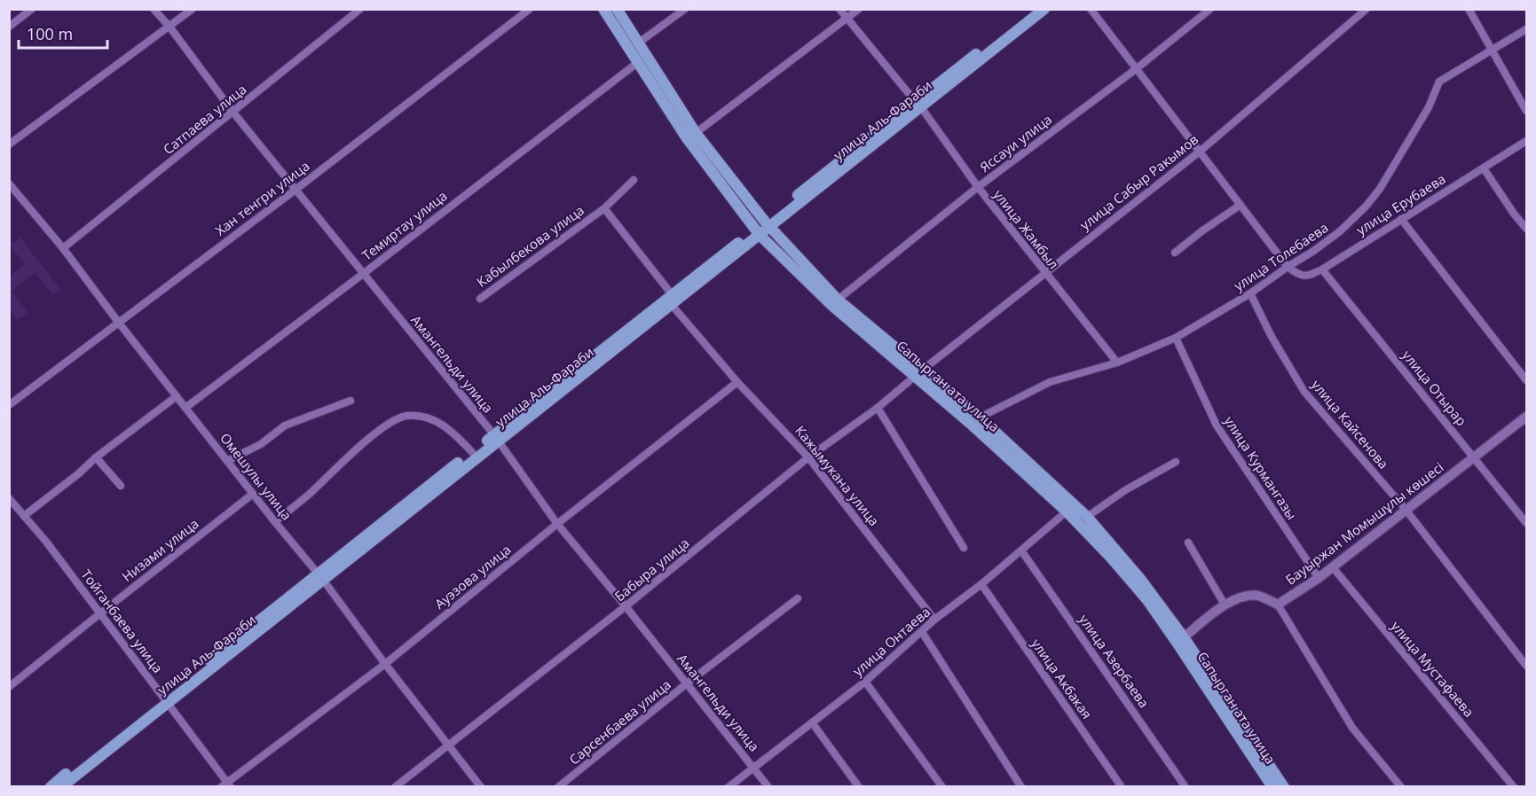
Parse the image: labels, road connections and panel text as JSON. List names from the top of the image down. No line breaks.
{"streets":{"main road":["улица Аль-Фараби","Сапырган ата улица"],"street":["Сатпаева улица","Яссауи улица","улица Сабыр Ракымов","Хан тенгри улица","улица Ерубаева","Темиртау улица","улица Жамбыл","Кабылбекова улица","улица Толебаева","Амангельди улица","улица Отырар","улица Кайсенова","улица Курмангазы","Кажымукана улица","Омешулы улица","Бауыржан Момышұлы көшесі","Низами улица","Бабыра улица","Ауэзова улица","Тойганбаева улица","улица Онтаева","улица Азербаева","улица Мустафаева","улица Акбакая","Сарсенбаева улица"]},"crossings":[["Сатпаева улица","Амангельди улица"],["Сатпаева улица","Омешулы улица"],["улица Аль-Фараби","улица Жамбыл"],["улица Аль-Фараби","Кабылбекова улица"],["улица Аль-Фараби","Амангельди улица"],["улица Аль-Фараби","Сапырган ата улица"],["улица Аль-Фараби","Кажымукана улица"],["улица Аль-Фараби","Омешулы улица"],["улица Аль-Фараби","Тойганбаева улица"],["Яссауи улица","улица Жамбыл"],["Яссауи улица","Сапырган ата улица"],["улица Сабыр Ракымов","улица Жамбыл"],["улица Сабыр Ракымов","Сапырган ата улица"],["улица Сабыр Ракымов","Бабыра улица"],["Хан тенгри улица","Амангельди улица"],["Хан тенгри улица","Омешулы улица"],["улица Ерубаева","улица Толебаева"],["улица Ерубаева","улица Отырар"],["Темиртау улица","Амангельди улица"],["Темиртау улица","Сапырган ата улица"],["Темиртау улица","Омешулы улица"],["улица Жамбыл","улица Толебаева"],["Кабылбекова улица","Кажымукана улица"],["улица Толебаева","Сапырган ата улица"],["улица Толебаева","улица Кайсенова"],["улица Толебаева","улица Курмангазы"],["Амангельди улица","Бабыра улица"],["Амангельди улица","Ауэзова улица"],["Амангельди улица","улица Онтаева"],["Амангельди улица","Сарсенбаева улица"],["Сапырган ата улица","Бабыра улица"],["Сапырган ата улица","улица Онтаева"],["улица Отырар","Бауыржан Момышұлы көшесі"],["улица Кайсенова","Бауыржан Момышұлы көшесі"],["улица Курмангазы","Бауыржан Момышұлы көшесі"],["Кажымукана улица","Бабыра улица"],["Кажымукана улица","Ауэзова улица"],["Кажымукана улица","улица Онтаева"],["Омешулы улица","Низами улица"],["Омешулы улица","Бабыра улица"],["Омешулы улица","Ауэзова улица"],["Бауыржан Момышұлы көшесі","улица Мустафаева"],["Низами улица","Тойганбаева улица"],["Ауэзова улица","Тойганбаева улица"],["улица Онтаева","улица Азербаева"],["улица Онтаева","улица Акбакая"]],"scale_bar":"100 m"}
